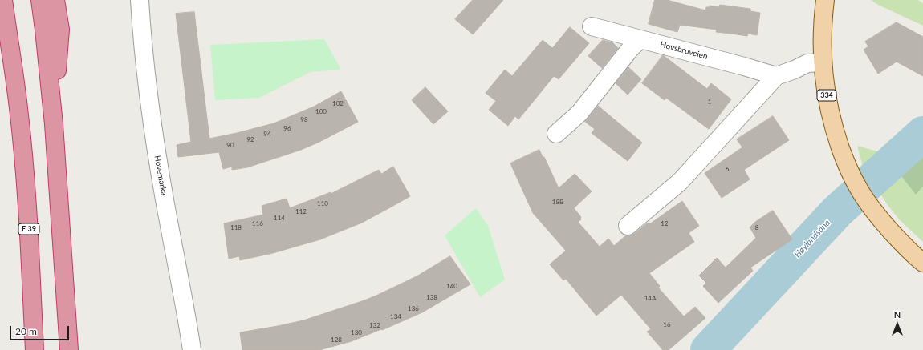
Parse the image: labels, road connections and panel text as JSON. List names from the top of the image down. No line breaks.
{"streets":{"highway":["E 39"],"main road":["334"],"street":["Hovsbruveien","Hovemarka"]},"water":["Høylandsåna"],"house_numbers":["1","102","100","98","96","94","92","90","6","18B","110","112","114","116","12","118","8","140","138","14A","136","134","16","132","130","128"],"scale_bar":"20 m","north":"top"}
